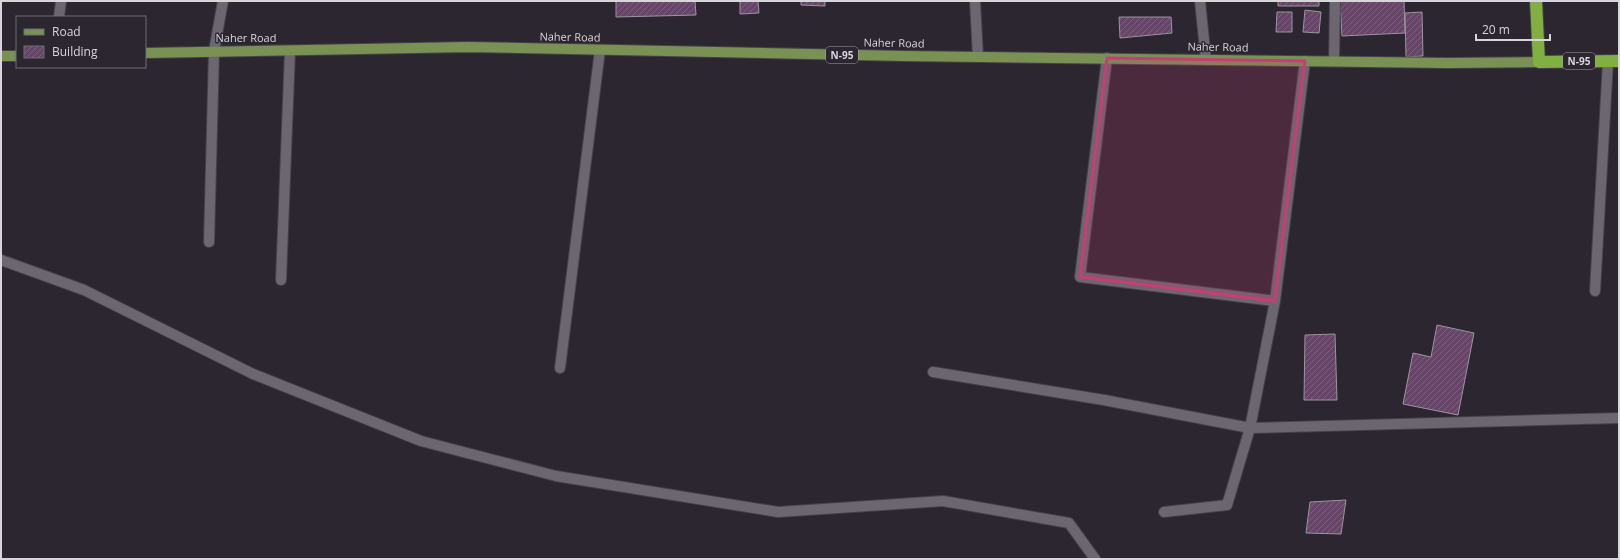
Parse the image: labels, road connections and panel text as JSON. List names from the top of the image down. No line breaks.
{"streets":{"highway":["Naher Road","N-95"]},"legend":["Road","Building"],"scale_bar":"20 m"}
